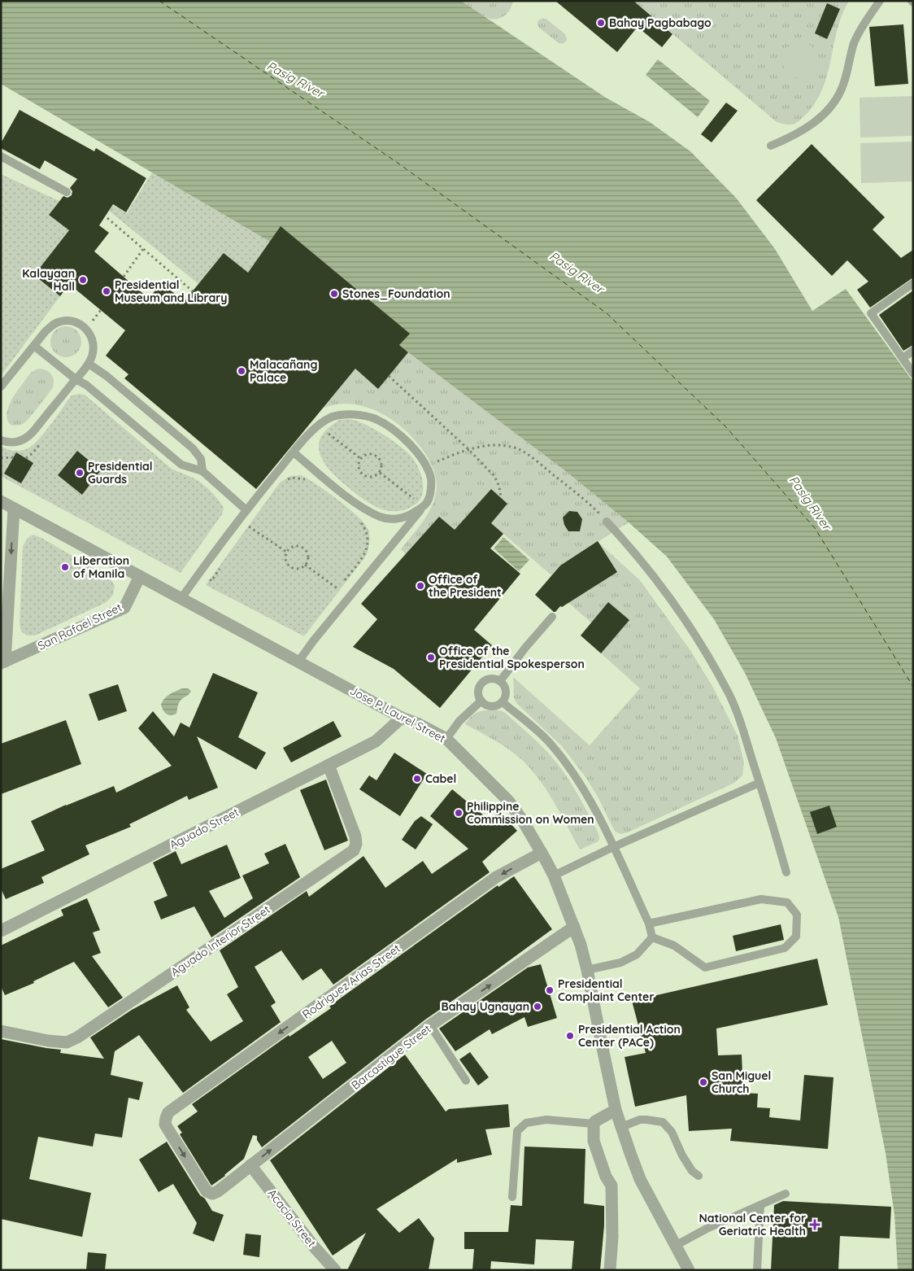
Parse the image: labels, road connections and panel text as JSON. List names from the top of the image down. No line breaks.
{"streets":{"street":["San Rafael Street","Jose P. Laurel Street","Aguado Street","Aguado Interior Street","Rodriguez Arias Street","Barcastigue Street","Acacia Street"]},"crossings":[["San Rafael Street","Jose P. Laurel Street"],["Jose P. Laurel Street","Aguado Street"],["Jose P. Laurel Street","Rodriguez Arias Street"],["Jose P. Laurel Street","Barcastigue Street"],["Aguado Street","Aguado Interior Street"],["Rodriguez Arias Street","Barcastigue Street"],["Barcastigue Street","Acacia Street"]],"one_way":["San Rafael Street","Rodriguez Arias Street","Barcastigue Street"],"water":["Pasig River"],"places":{"other":["Bahay Pagbabago","Kalayaan Hall","Presidential Museum and Library","Stones_Foundation","Malacañang Palace","Presidential Guards","Liberation of Manila","Office of the President","Office of the Presidential Spokesperson","Cabel","Philippine Commission on Women","Presidential Complaint Center","Bahay Ugnayan","Presidential Action Center (PACe)","San Miguel Church"],"health":["National Center for Geriatric Health"]}}
